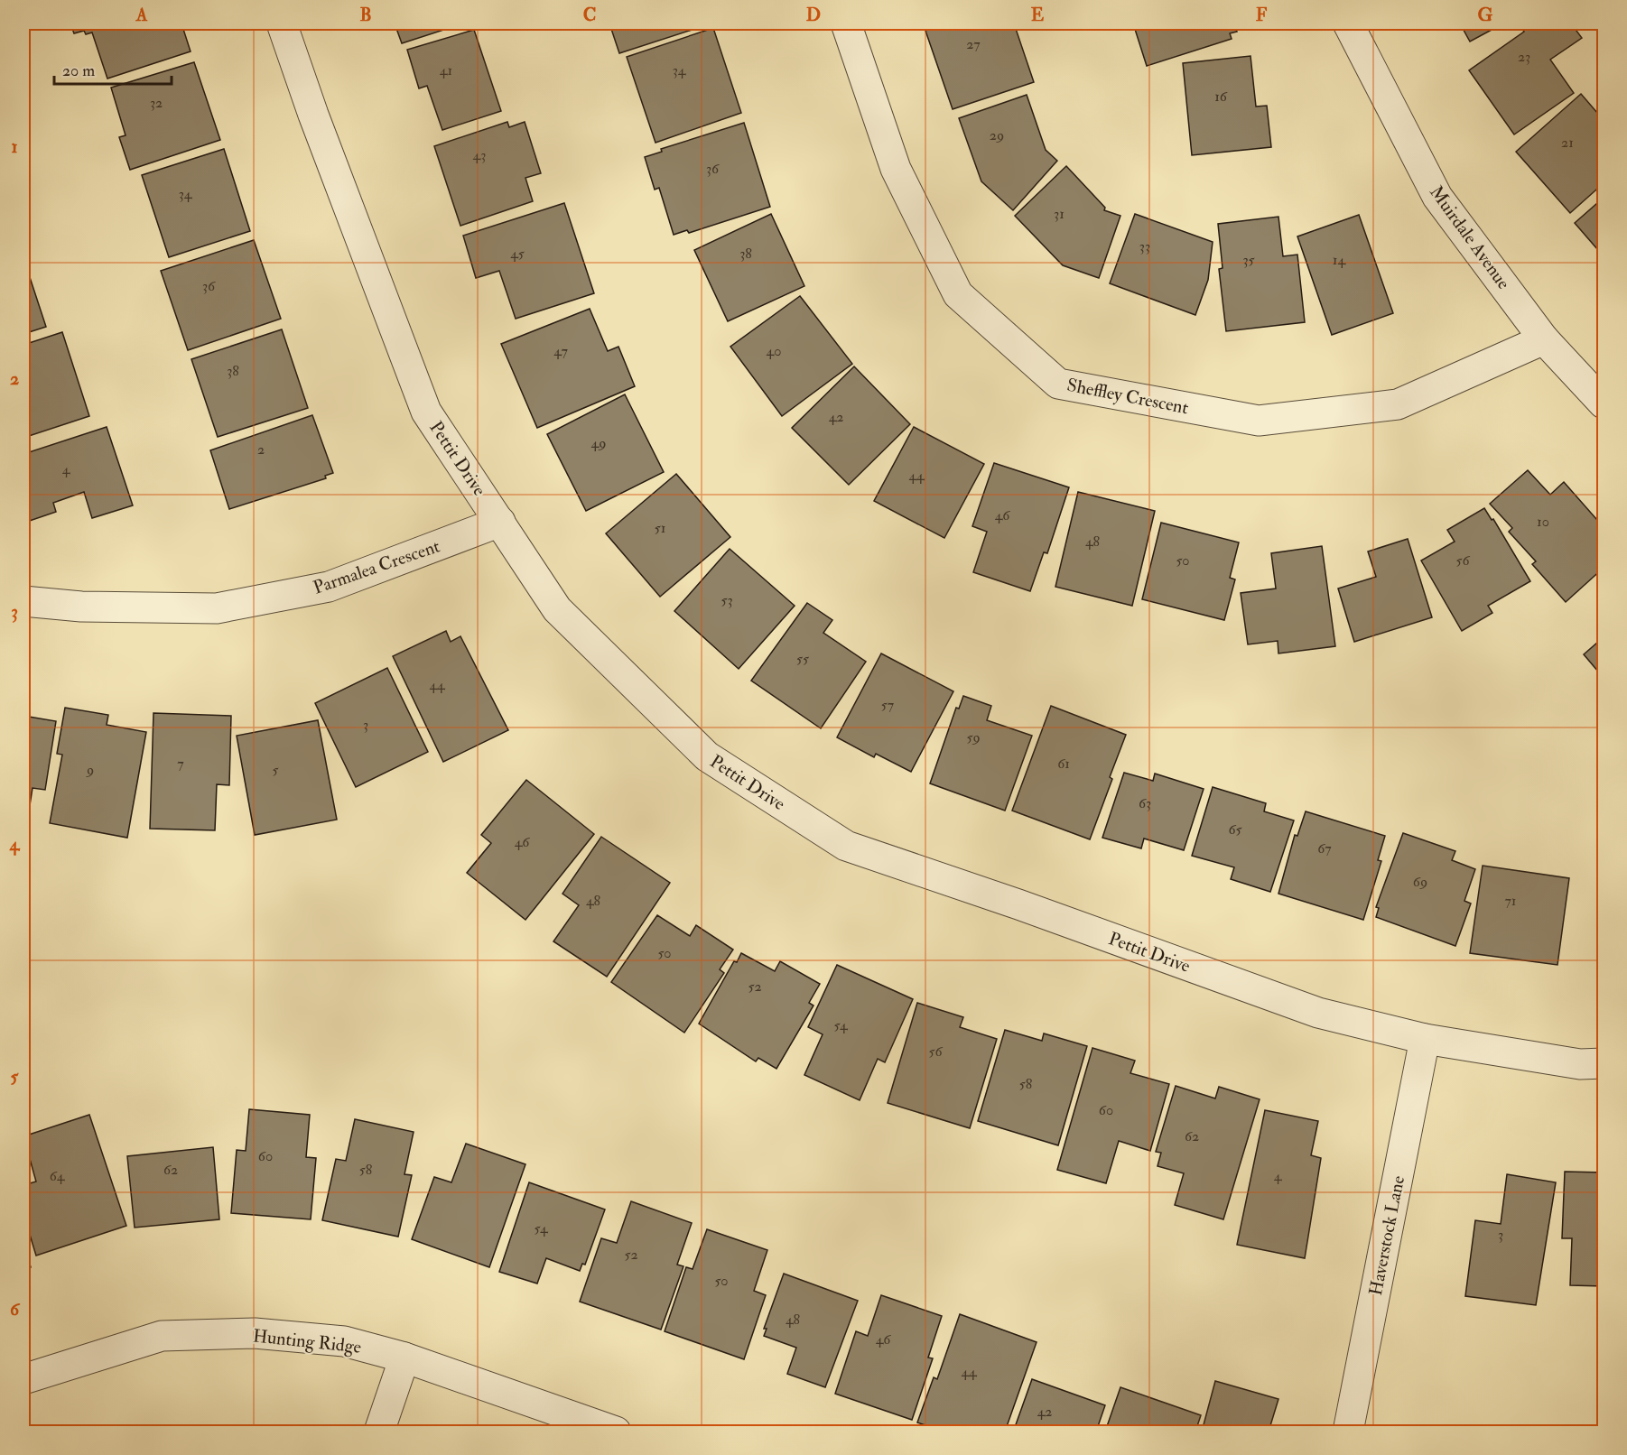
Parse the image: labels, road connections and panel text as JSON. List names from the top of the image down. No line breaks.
{"streets":{"street":["Muirdale Avenue","Sheffley Crescent","Pettit Drive","Parmalea Crescent","Haverstock Lane","Hunting Ridge"]},"crossings":[["Muirdale Avenue","Sheffley Crescent"],["Pettit Drive","Parmalea Crescent"],["Pettit Drive","Haverstock Lane"]],"house_numbers":["27","23","41","34","16","32","29","21","43","36","34","31","33","45","38","35","14","36","47","40","38","42","49","2","4","44","46","10","51","48","50","56","53","55","44","57","3","59","7","61","9","5","63","65","46","67","69","48","71","50","52","54","56","58","60","62","60","62","58","64","4","54","3","52","50","48","46","44","42"],"scale_bar":"20 m","grid":{"columns":["A","B","C","D","E","F","G"],"rows":["1","2","3","4","5","6"]}}
